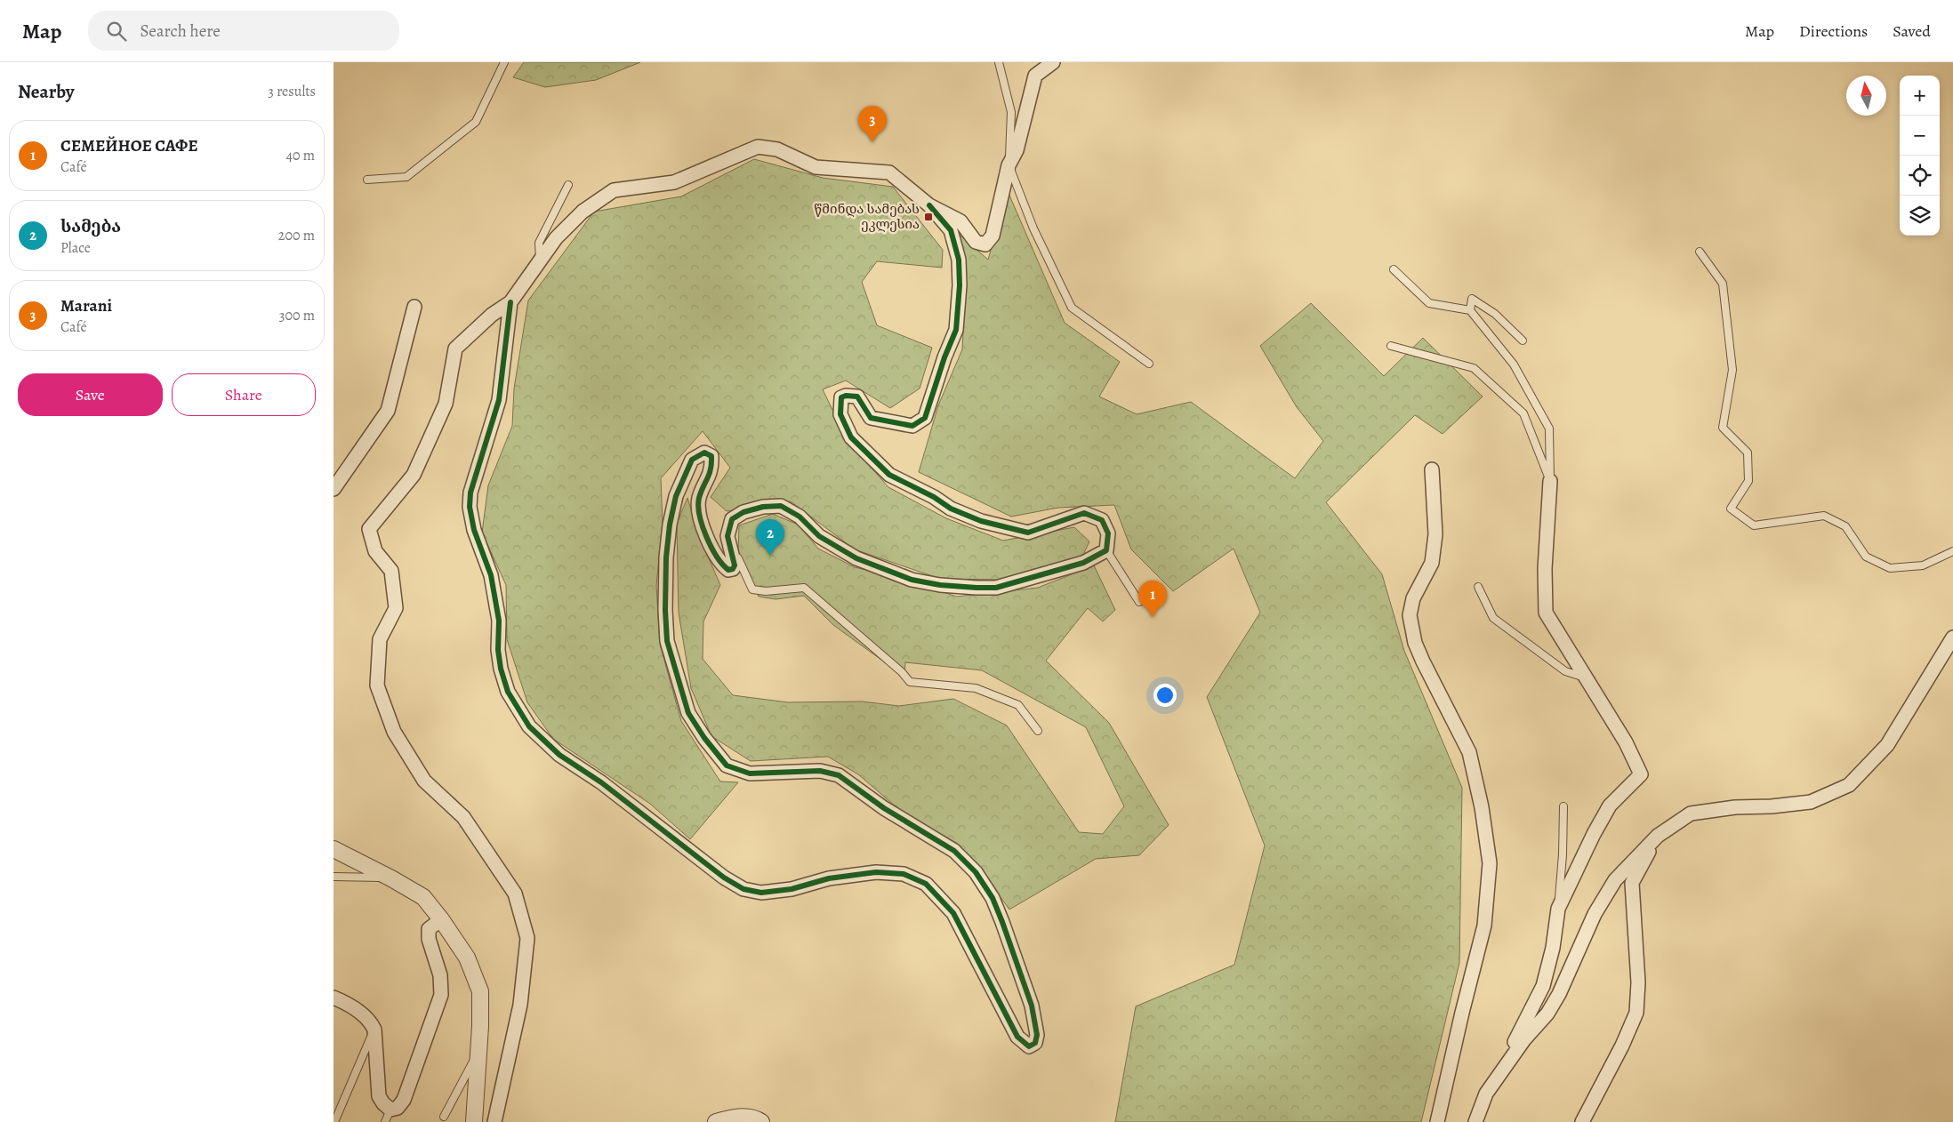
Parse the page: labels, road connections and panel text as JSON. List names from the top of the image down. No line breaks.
{"places":{"transit":["წმინდა სამებას ეკლესია"]},"north":"top","page":{"header":"Map","search":"Search here","nav":["Map","Directions","Saved"],"heading":["Nearby","3 results"],"map_buttons":["+","−"],"pins":["3","2","1"],"list":[{"mark":"1","name":"СЕМЕЙНОЕ САФЕ","note":"Café","value":"40 m"},{"mark":"2","name":"სამება","note":"Place","value":"200 m"},{"mark":"3","name":"Marani","note":"Café","value":"300 m"}],"buttons":["Save","Share"]}}
